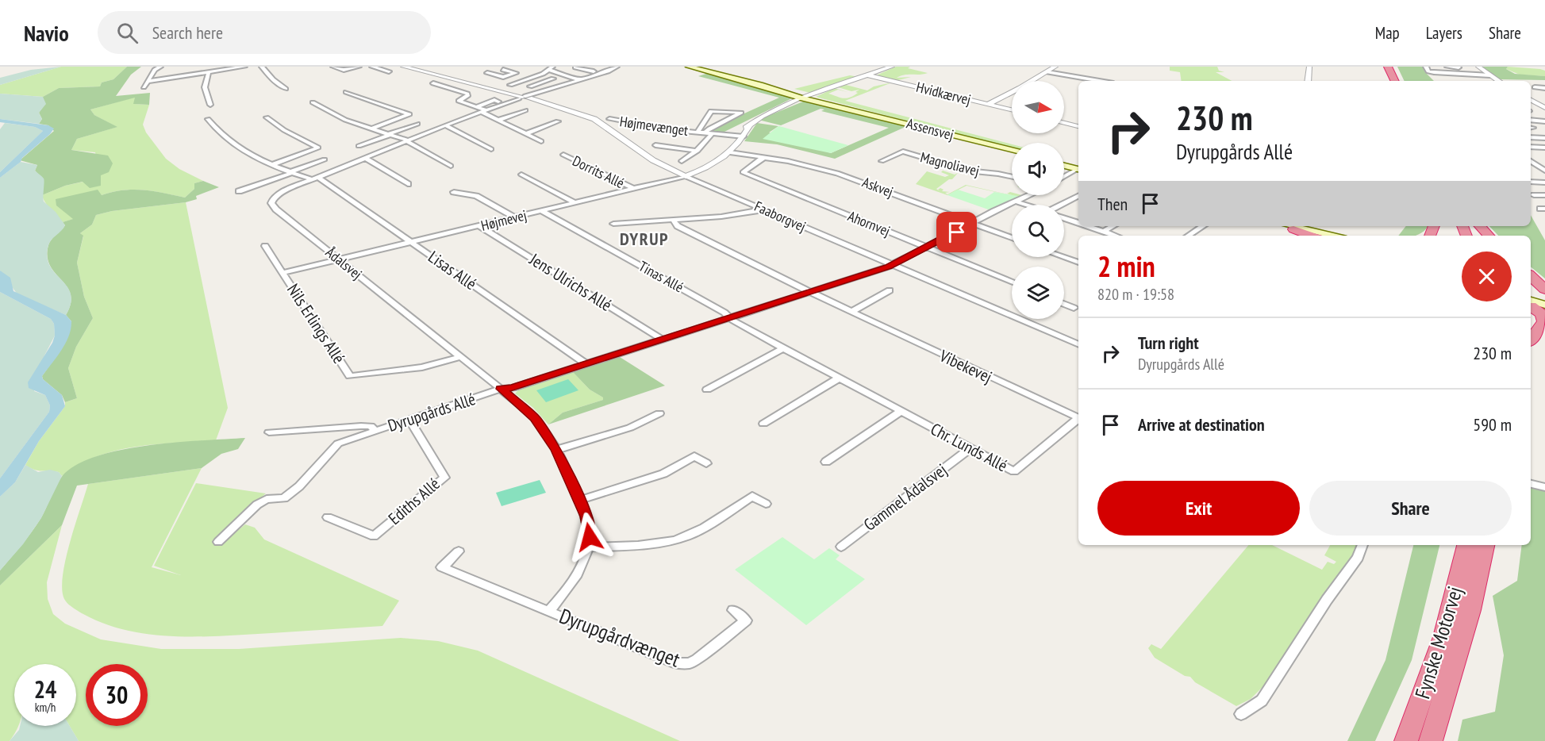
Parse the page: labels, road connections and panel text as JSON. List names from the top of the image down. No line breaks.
{"streets":{"highway":["Fynske Motorvej"],"main road":["Assensvej"],"street":["Hvidkærvej","Højmevænget","Magnoliavej","Dorrits Allé","Askvej","Faaborgvej","Højmevej","Ahornvej","Ådalsvej","Lisas Allé","Tinas Allé","Jens Ulrichs Allé","Nils Erlings Allé","Vibekevej","Dyrupgårds Allé","Chr. Lunds Allé","Gammel Ådalsvej","Ediths Allé","Dyrupgårdvænget"]},"crossings":[["Hvidkærvej","Højmevej"],["Højmevænget","Højmevej"],["Assensvej","Højmevej"],["Dorrits Allé","Højmevej"],["Askvej","Højmevej"],["Askvej","Ahornvej"],["Askvej","Dyrupgårds Allé"],["Faaborgvej","Højmevej"],["Faaborgvej","Ådalsvej"],["Faaborgvej","Dyrupgårds Allé"],["Højmevej","Ådalsvej"],["Højmevej","Lisas Allé"],["Højmevej","Tinas Allé"],["Højmevej","Jens Ulrichs Allé"],["Højmevej","Nils Erlings Allé"],["Ahornvej","Dyrupgårds Allé"],["Ådalsvej","Lisas Allé"],["Ådalsvej","Nils Erlings Allé"],["Ådalsvej","Dyrupgårds Allé"],["Ådalsvej","Dyrupgårdvænget"],["Lisas Allé","Dyrupgårds Allé"],["Tinas Allé","Dyrupgårds Allé"],["Tinas Allé","Chr. Lunds Allé"],["Jens Ulrichs Allé","Dyrupgårds Allé"],["Vibekevej","Dyrupgårds Allé"],["Dyrupgårds Allé","Chr. Lunds Allé"],["Dyrupgårds Allé","Ediths Allé"],["Dyrupgårds Allé","Dyrupgårdvænget"],["Chr. Lunds Allé","Gammel Ådalsvej"]],"districts":["DYRUP"],"north":"right","page":{"header":"Navio","search":"Search here","nav":["Map","Layers","Share"],"turn":["230 m","Dyrupgårds Allé"],"then":"Then","heading":["2 min","820 m · 19:58"],"list":[{"name":"Turn right","note":"Dyrupgårds Allé","value":"230 m"},{"name":"Arrive at destination","value":"590 m"}],"buttons":["Exit","Share"],"speed":"24 km/h","limit":"30"}}
